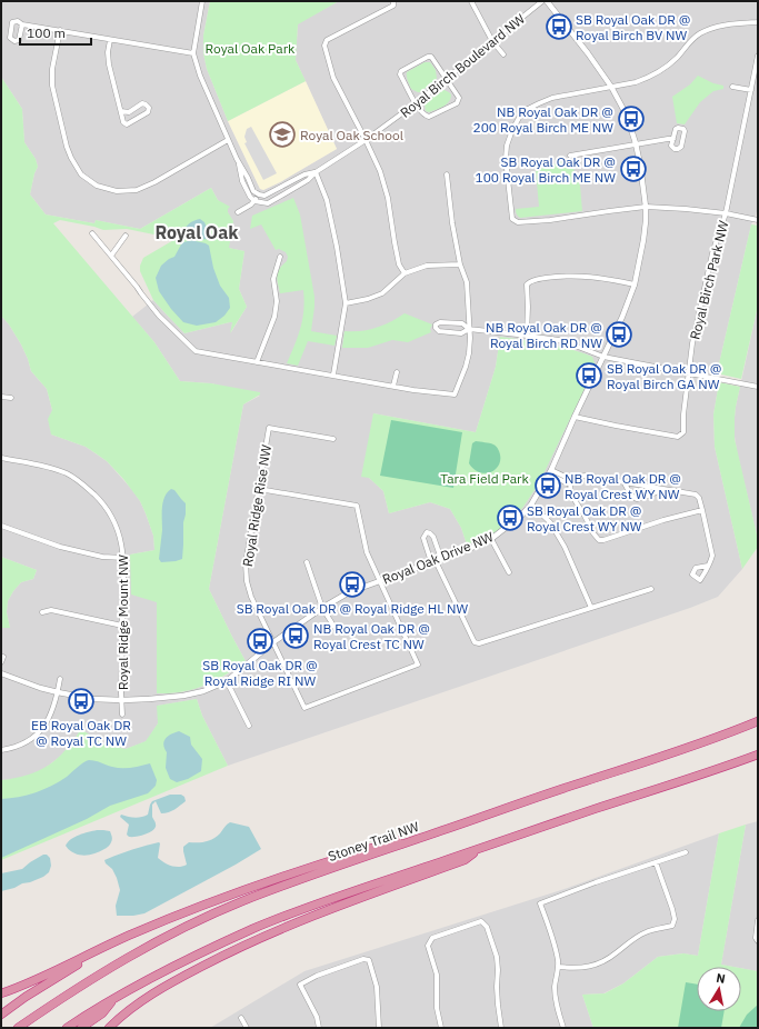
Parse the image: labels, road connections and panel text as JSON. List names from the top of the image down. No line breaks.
{"streets":{"highway":["Stoney Trail NW"],"street":["Royal Birch Boulevard NW","Royal Birch Park NW","Royal Ridge Rise NW","Royal Oak Drive NW","Royal Ridge Mount NW"]},"crossings":[["Royal Birch Park NW","Royal Oak Drive NW"],["Royal Ridge Rise NW","Royal Oak Drive NW"],["Royal Oak Drive NW","Royal Ridge Mount NW"]],"districts":["Royal Oak"],"parks":["Royal Oak Park","Tara Field Park"],"places":{"bus stop":["SB Royal Oak DR @ Royal Birch BV NW","NB Royal Oak DR @ 200 Royal Birch ME NW","SB Royal Oak DR @ 100 Royal Birch ME NW","NB Royal Oak DR @ Royal Birch RD NW","SB Royal Oak DR @ Royal Birch GA NW","NB Royal Oak DR @ Royal Crest WY NW","SB Royal Oak DR @ Royal Crest WY NW","SB Royal Oak DR @ Royal Ridge HL NW","NB Royal Oak DR @ Royal Crest TC NW","SB Royal Oak DR @ Royal Ridge RI NW","EB Royal Oak DR @ Royal TC NW"],"school or university":["Royal Oak School"]},"scale_bar":"100 m","north":"top"}
